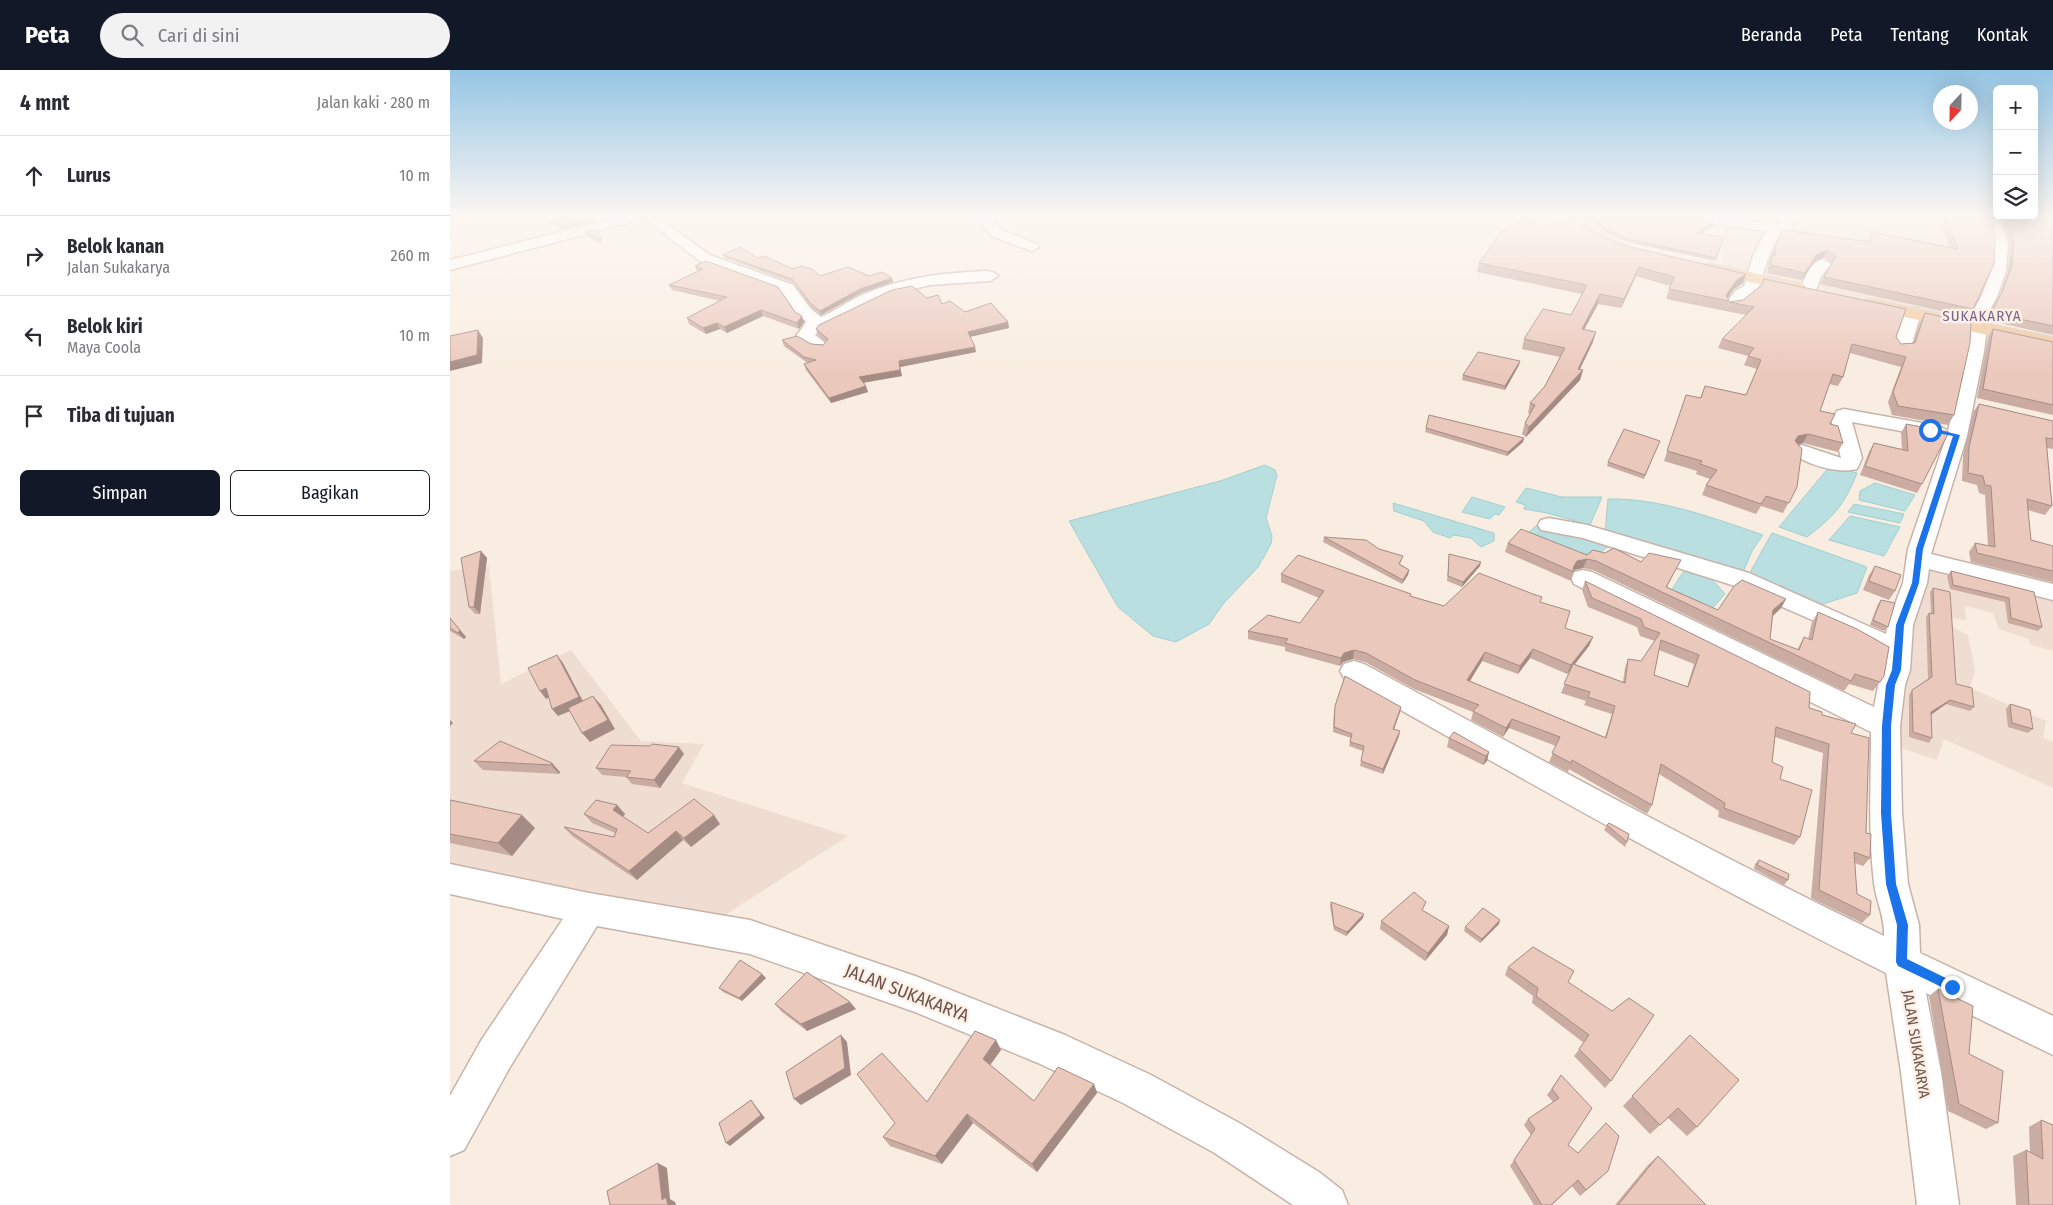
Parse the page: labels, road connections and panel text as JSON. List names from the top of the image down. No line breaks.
{"streets":{"street":["JALAN SUKAKARYA"]},"districts":["SUKAKARYA"],"north":"bottom","page":{"header":"Peta","search":"Cari di sini","nav":["Beranda","Peta","Tentang","Kontak"],"heading":["4 mnt","Jalan kaki · 280 m"],"map_buttons":["+","−"],"list":[["Lurus","10 m"],["Belok kanan","Jalan Sukakarya","260 m"],["Belok kiri","Maya Coola","10 m"],"Tiba di tujuan"],"buttons":["Simpan","Bagikan"]}}
